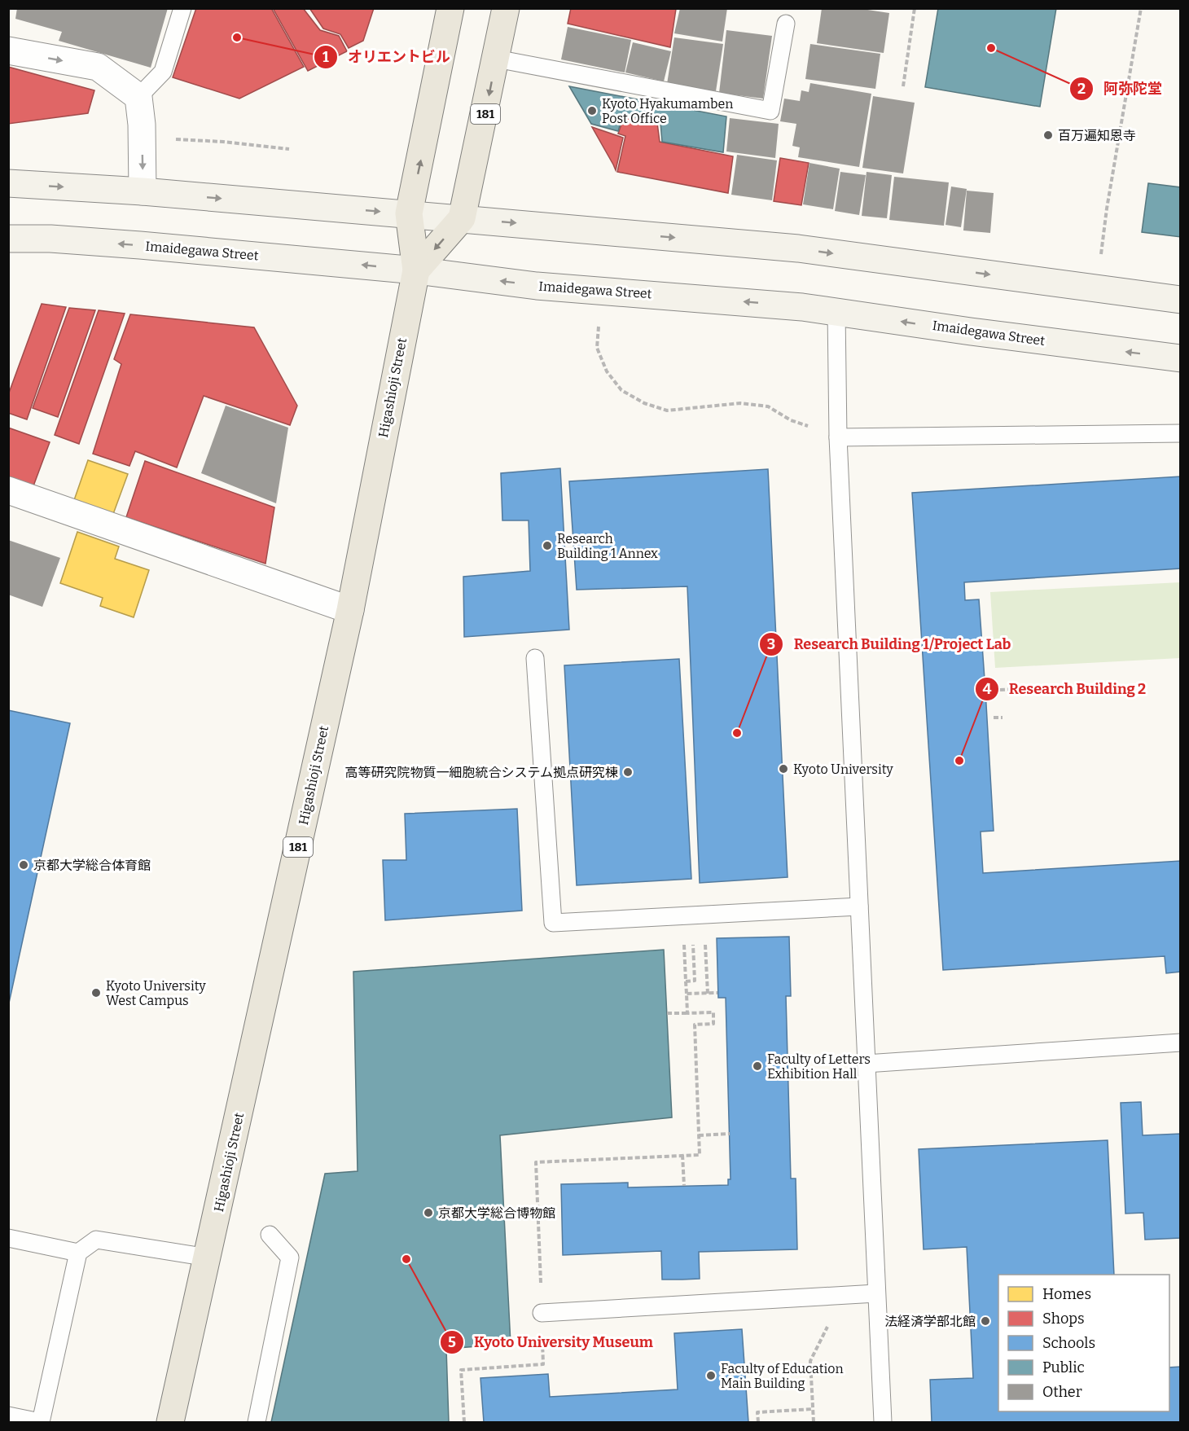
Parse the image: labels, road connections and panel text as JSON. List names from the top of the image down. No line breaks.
{"streets":{"main road":["181","Imaidegawa Street","Higashioji Street"]},"crossings":[["181","Imaidegawa Street"],["181","Higashioji Street"],["Imaidegawa Street","Higashioji Street"]],"places":["オリエントビル","阿弥陀堂","Kyoto Hyakumamben Post Office","百万遍知恩寺","Research Building 1 Annex","Research Building 1/Project Lab","Research Building 2","Kyoto University","高等研究院物質一細胞統合システム拠点研究棟","京都大学総合体育館","Kyoto University West Campus","Faculty of Letters Exhibition Hall","京都大学総合博物館","Kyoto University Museum","法経済学部北館","Faculty of Education Main Building"],"legend":["Homes","Shops","Schools","Public","Other"]}
